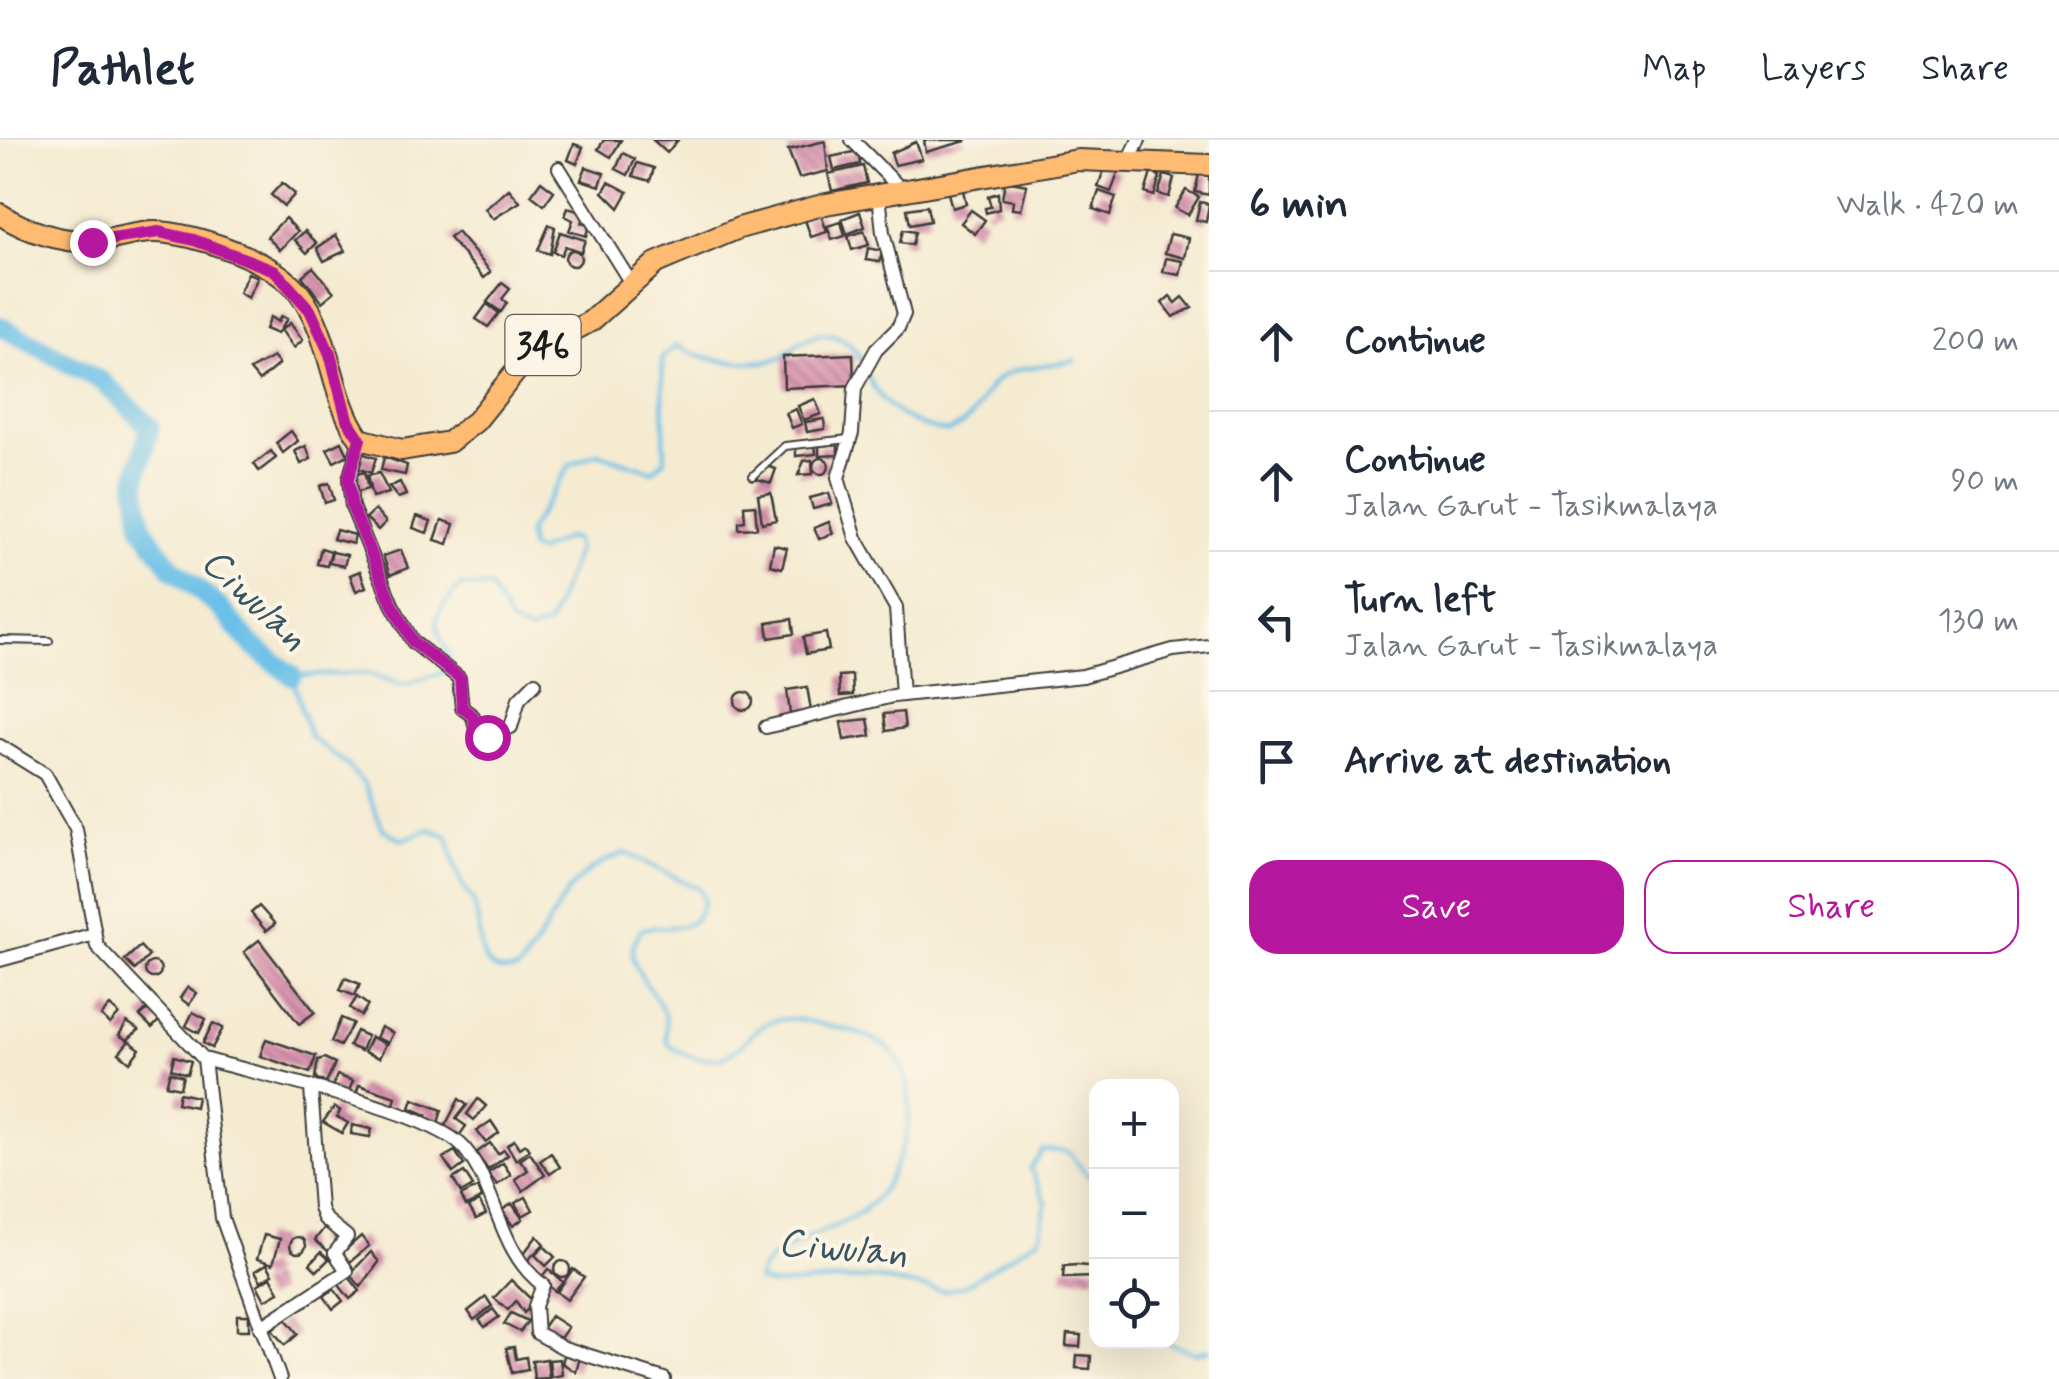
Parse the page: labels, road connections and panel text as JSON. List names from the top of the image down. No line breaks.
{"streets":{"main road":["346"]},"water":["Ciwulan"],"page":{"header":"Pathlet","nav":["Map","Layers","Share"],"heading":["6 min","Walk · 420 m"],"list":[["Continue","200 m"],["Continue","Jalan Garut - Tasikmalaya","90 m"],["Turn left","Jalan Garut - Tasikmalaya","130 m"],"Arrive at destination"],"buttons":["Save","Share"],"map_buttons":["+","−"]}}
